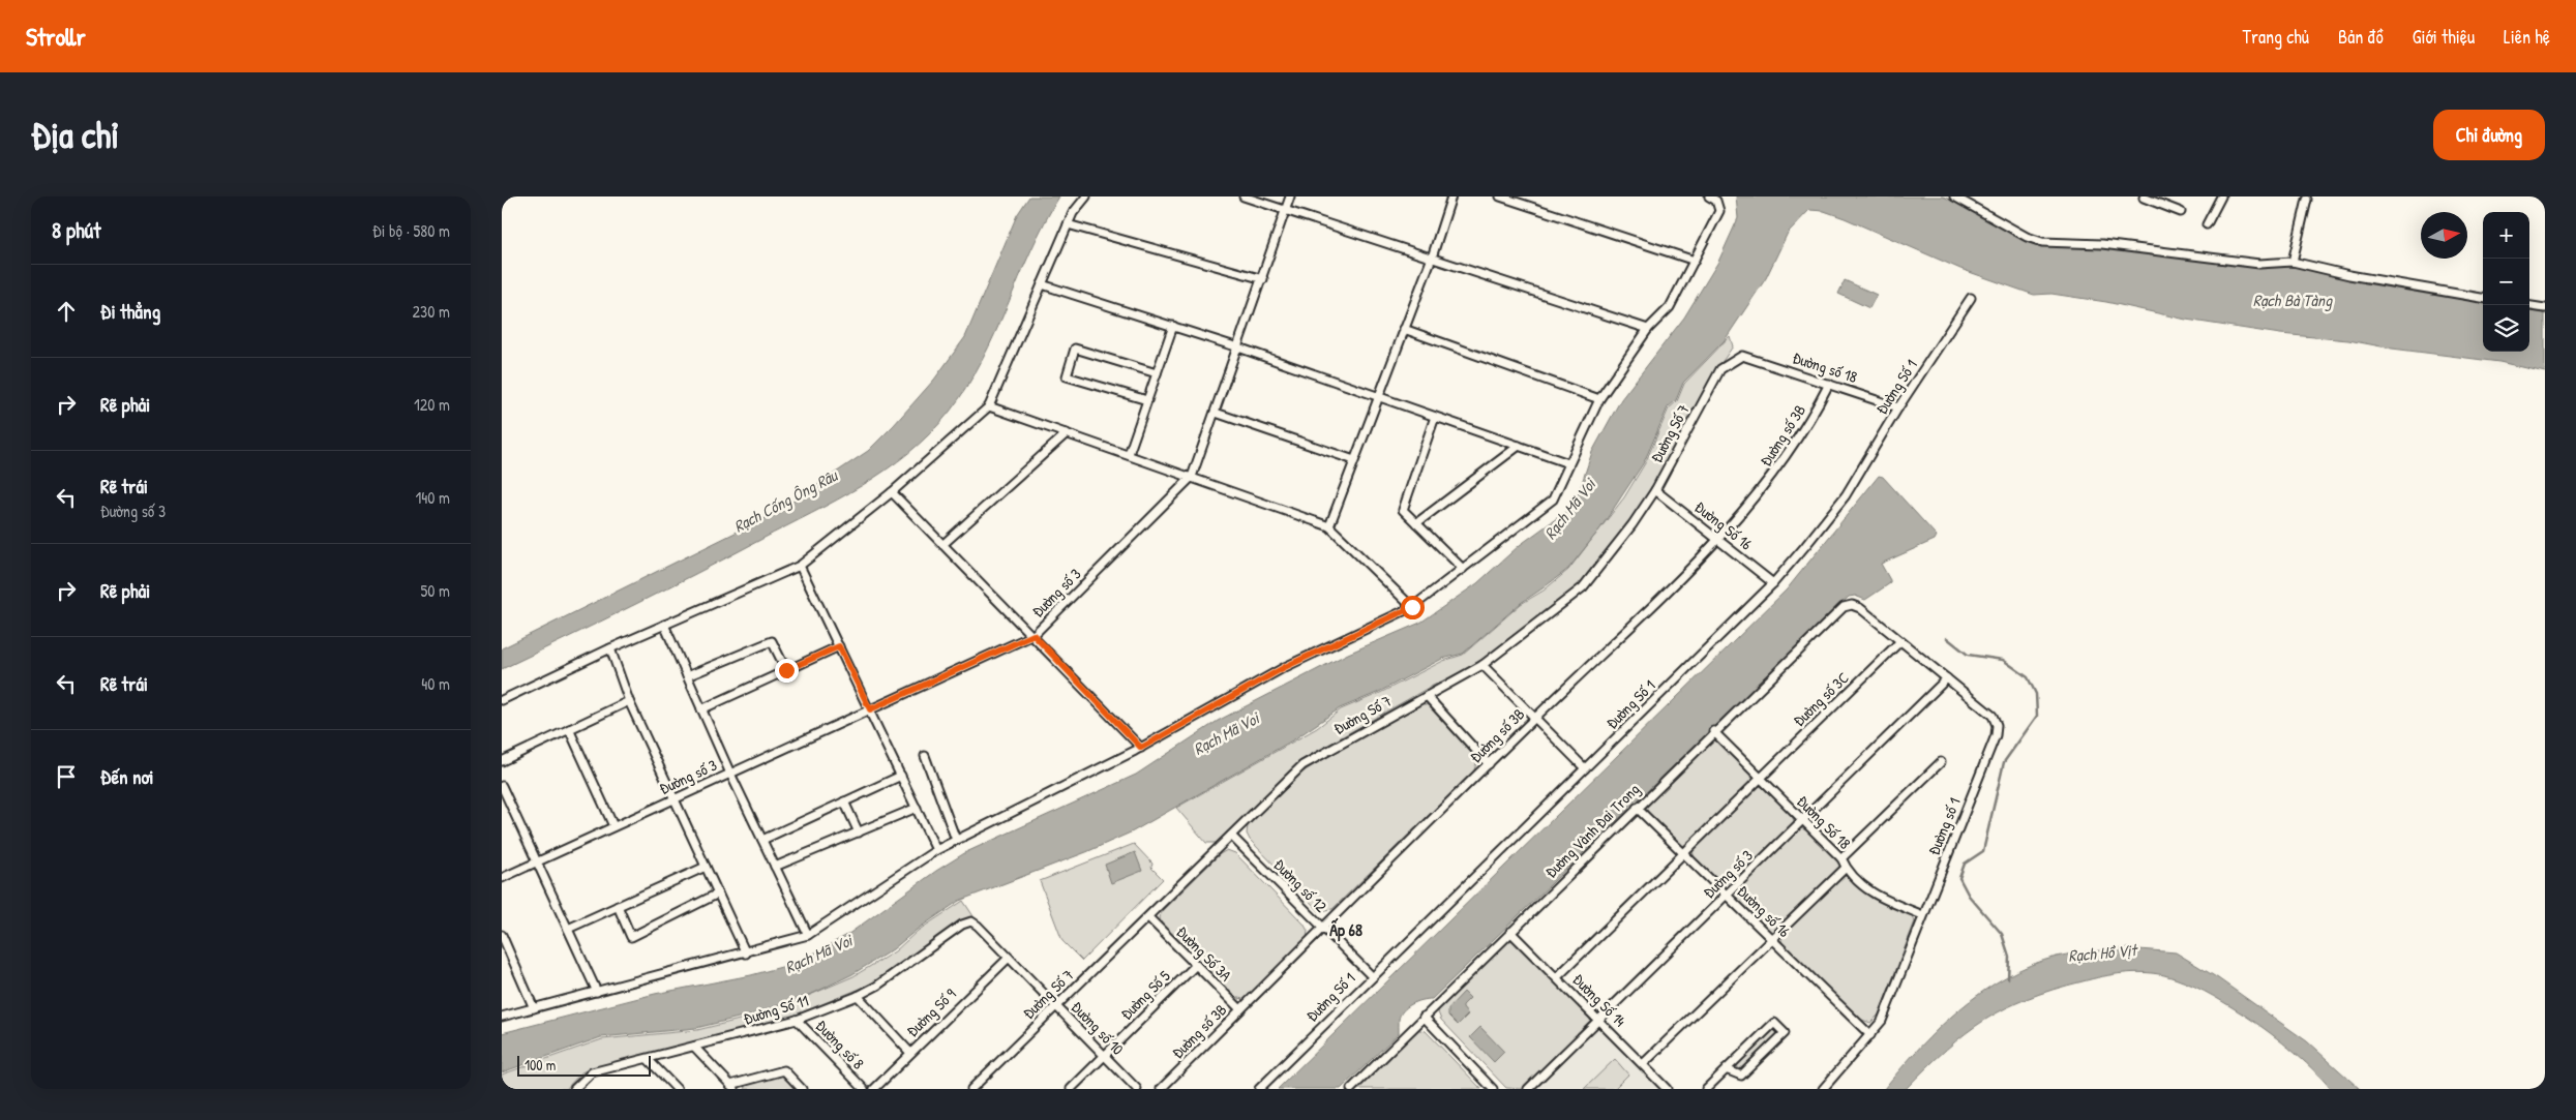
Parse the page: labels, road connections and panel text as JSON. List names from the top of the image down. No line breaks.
{"streets":{"street":["Đường số 18","Đường Số 1","Đường Số 7","Đường số 3B","Đường Số 16","Đường số 3","Đường số 3C","Đường Số 18","Đường số 1","Đường Vành Đai Trong","Đường số 12","Đường số 16","Đường Số 3A","Đường Số 5","Đường Số 14","Đường Số 11","Đường Số 9","Đường số 10","Đường số 8"]},"crossings":[["Đường số 18","Đường Số 1"],["Đường số 18","Đường Số 7"],["Đường số 18","Đường số 3B"],["Đường Số 1","Đường Số 16"],["Đường Số 1","Đường số 12"],["Đường Số 7","Đường Số 16"],["Đường Số 7","Đường số 12"],["Đường Số 7","Đường Số 3A"],["Đường Số 7","Đường số 10"],["Đường số 3B","Đường Số 16"],["Đường số 3B","Đường số 12"],["Đường số 3B","Đường Số 3A"],["Đường số 3","Đường Số 18"],["Đường số 3","Đường số 1"],["Đường số 3","Đường số 16"],["Đường số 3","Đường Số 14"],["Đường số 3C","Đường Số 18"],["Đường số 3C","Đường số 1"],["Đường Số 18","Đường số 1"],["Đường Số 18","Đường Vành Đai Trong"],["Đường số 1","Đường Vành Đai Trong"],["Đường số 1","Đường số 16"],["Đường Vành Đai Trong","Đường số 16"],["Đường Vành Đai Trong","Đường Số 14"],["Đường Số 3A","Đường Số 5"],["Đường Số 5","Đường số 10"],["Đường Số 11","Đường số 10"],["Đường Số 11","Đường số 8"],["Đường Số 9","Đường số 10"]],"districts":["Ấp 68"],"water":["Rạch Bà Tàng","Rạch Cống Ông Râu","Rạch Mã Voi","Rạch Hồ Vịt"],"scale_bar":"100 m","north":"right","page":{"header":"Strollr","nav":["Trang chủ","Bản đồ","Giới thiệu","Liên hệ"],"buttons":"Chỉ đường","title":"Địa chỉ","heading":["8 phút","Đi bộ · 580 m"],"map_buttons":["+","−"],"list":[["Đi thẳng","230 m"],["Rẽ phải","120 m"],["Rẽ trái","Đường số 3","140 m"],["Rẽ phải","50 m"],["Rẽ trái","40 m"],"Đến nơi"],"scale":"100 m"}}
